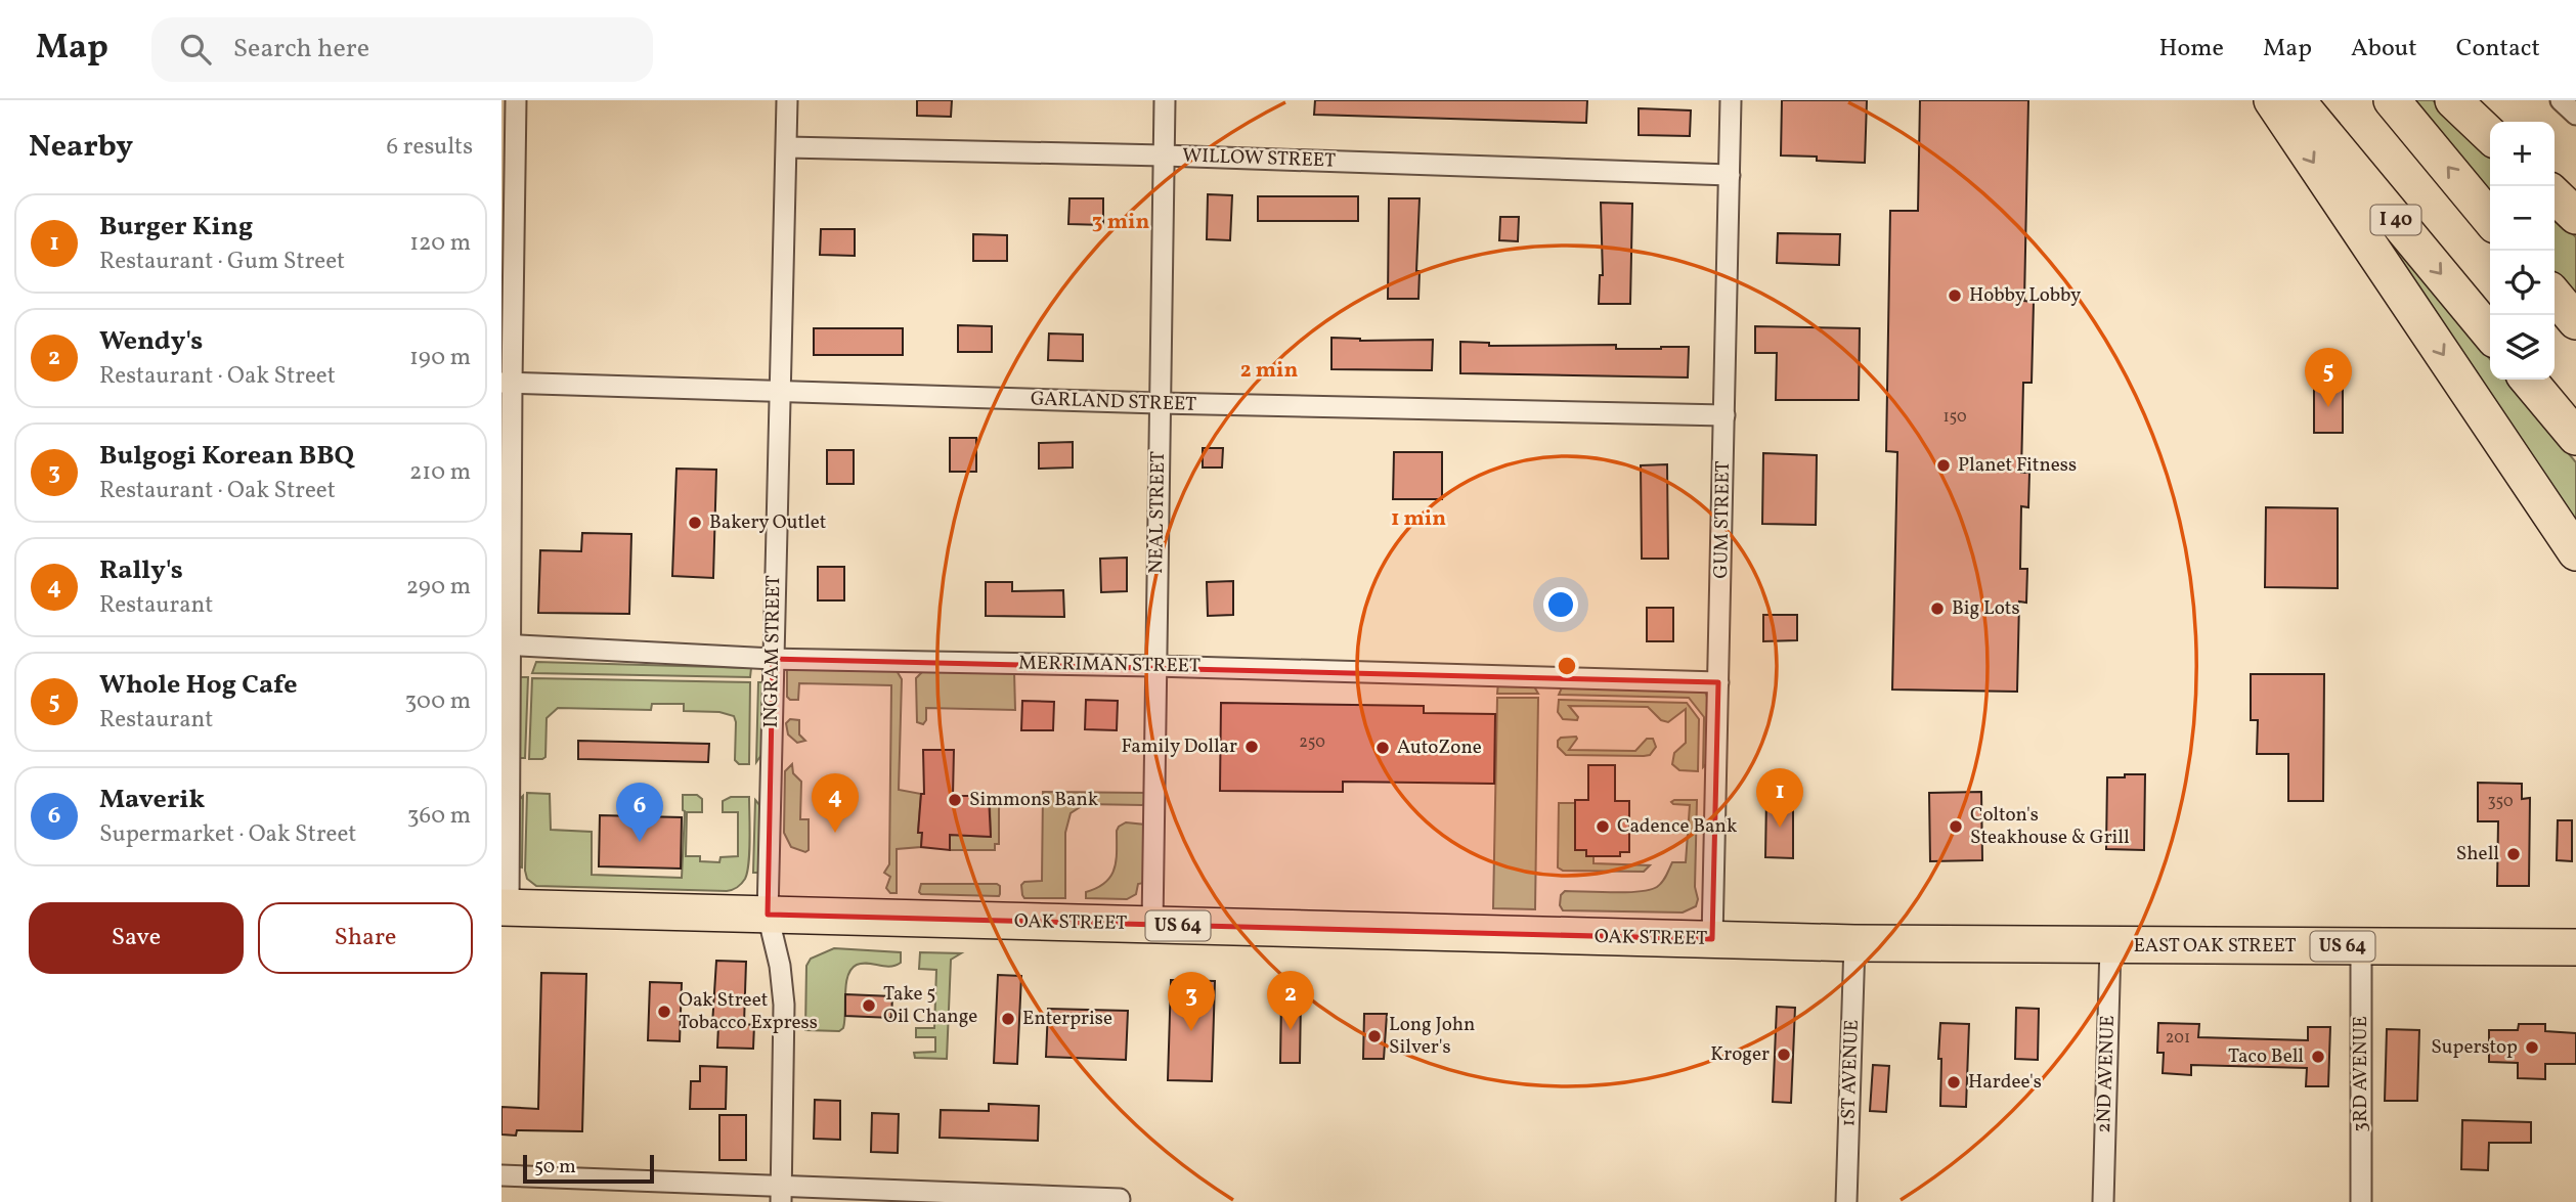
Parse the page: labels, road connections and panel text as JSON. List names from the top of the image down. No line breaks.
{"streets":{"highway":["I 40","OAK STREET","US 64","EAST OAK STREET"],"street":["WILLOW STREET","GARLAND STREET","NEAL STREET","GUM STREET","INGRAM STREET","MERRIMAN STREET","1ST AVENUE","2ND AVENUE","3RD AVENUE"]},"crossings":[["WILLOW STREET","NEAL STREET"],["WILLOW STREET","GUM STREET"],["WILLOW STREET","INGRAM STREET"],["GARLAND STREET","NEAL STREET"],["GARLAND STREET","GUM STREET"],["GARLAND STREET","INGRAM STREET"],["NEAL STREET","MERRIMAN STREET"],["NEAL STREET","OAK STREET"],["GUM STREET","MERRIMAN STREET"],["GUM STREET","OAK STREET"],["INGRAM STREET","MERRIMAN STREET"],["INGRAM STREET","OAK STREET"],["OAK STREET","EAST OAK STREET"],["OAK STREET","1ST AVENUE"],["EAST OAK STREET","1ST AVENUE"],["EAST OAK STREET","2ND AVENUE"],["EAST OAK STREET","3RD AVENUE"]],"places":["Hobby Lobby","Planet Fitness","Bakery Outlet","Big Lots","Family Dollar","AutoZone","Simmons Bank","Cadence Bank","Colton's Steakhouse & Grill","Shell","Take 5 Oil Change","Oak Street Tobacco Express","Enterprise","Long John Silver's","Superstop","Kroger","Taco Bell","Hardee's"],"house_numbers":["150","250","350","201"],"scale_bar":"50 m","page":{"header":"Map","search":"Search here","nav":["Home","Map","About","Contact"],"heading":["Nearby","6 results"],"map_buttons":["+","−"],"list":[{"mark":"1","name":"Burger King","note":"Restaurant · Gum Street","value":"120 m"},{"mark":"2","name":"Wendy's","note":"Restaurant · Oak Street","value":"190 m"},{"mark":"3","name":"Bulgogi Korean BBQ","note":"Restaurant · Oak Street","value":"210 m"},{"mark":"4","name":"Rally's","note":"Restaurant","value":"290 m"},{"mark":"5","name":"Whole Hog Cafe","note":"Restaurant","value":"300 m"},{"mark":"6","name":"Maverik","note":"Supermarket · Oak Street","value":"360 m"}],"pins":["5","1","4","6","2","3"],"buttons":["Save","Share"],"scale":"50 m"},"rings":["3 min","2 min","1 min"]}
